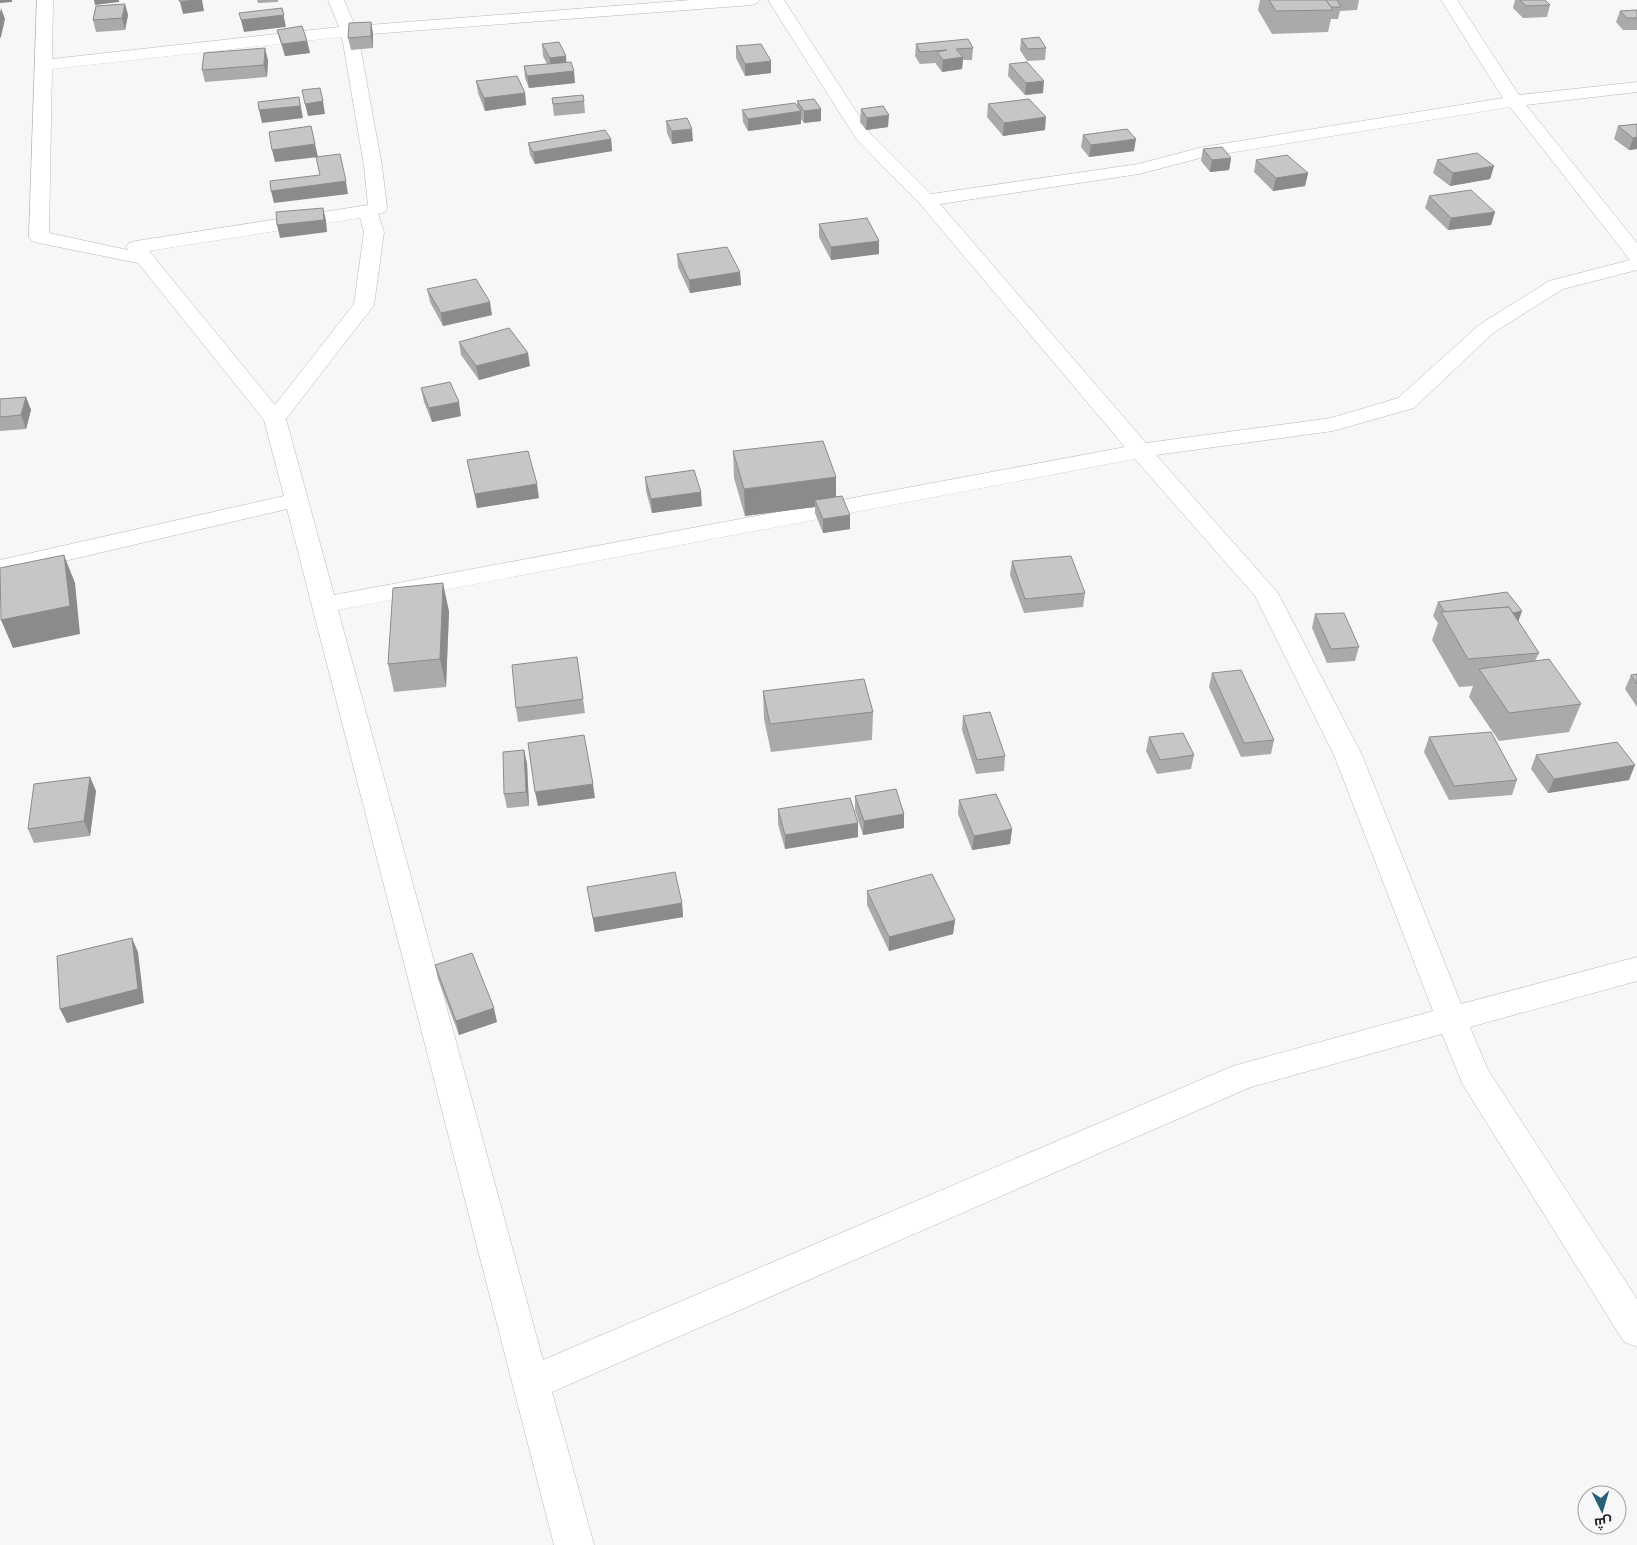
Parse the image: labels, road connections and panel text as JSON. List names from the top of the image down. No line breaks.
{"north":"bottom"}
